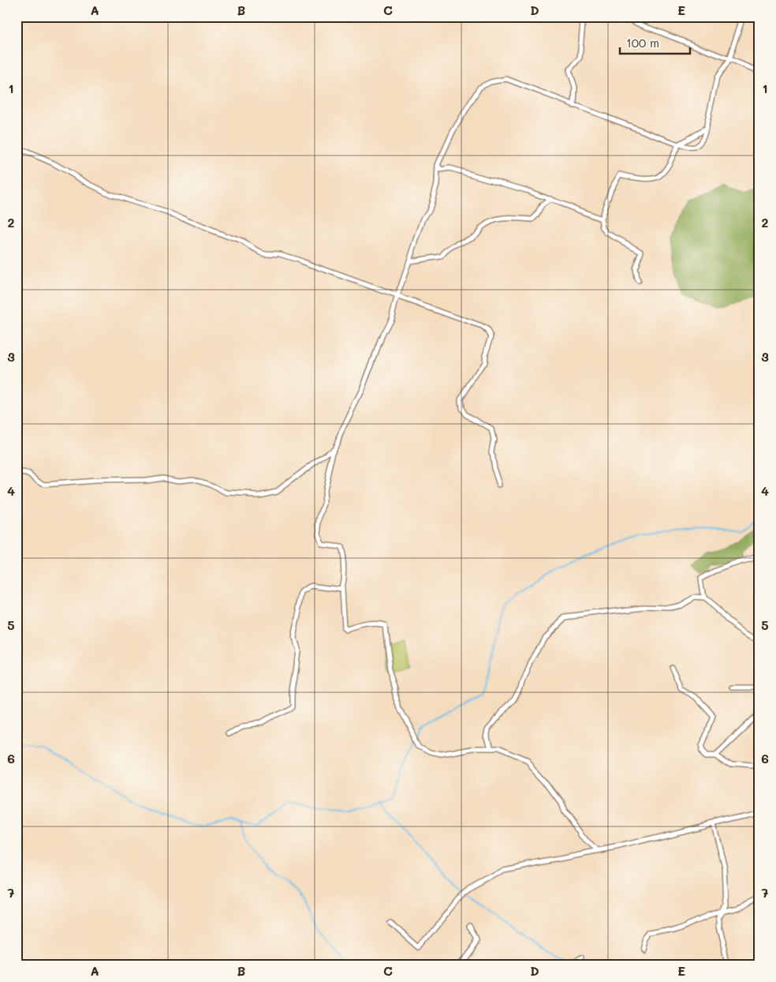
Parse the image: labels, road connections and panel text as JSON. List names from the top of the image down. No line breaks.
{"scale_bar":"100 m","grid":{"columns":["A","B","C","D","E"],"rows":["1","2","3","4","5","6","7"]}}
